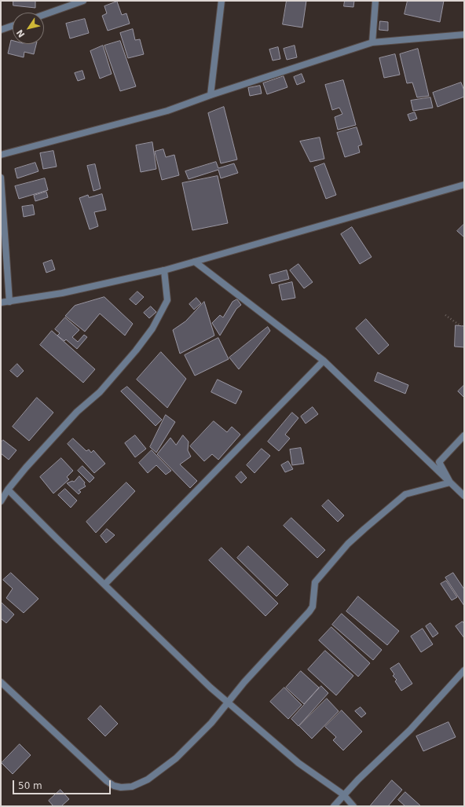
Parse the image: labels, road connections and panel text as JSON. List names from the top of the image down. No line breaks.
{"scale_bar":"50 m","north":"bottom left"}
